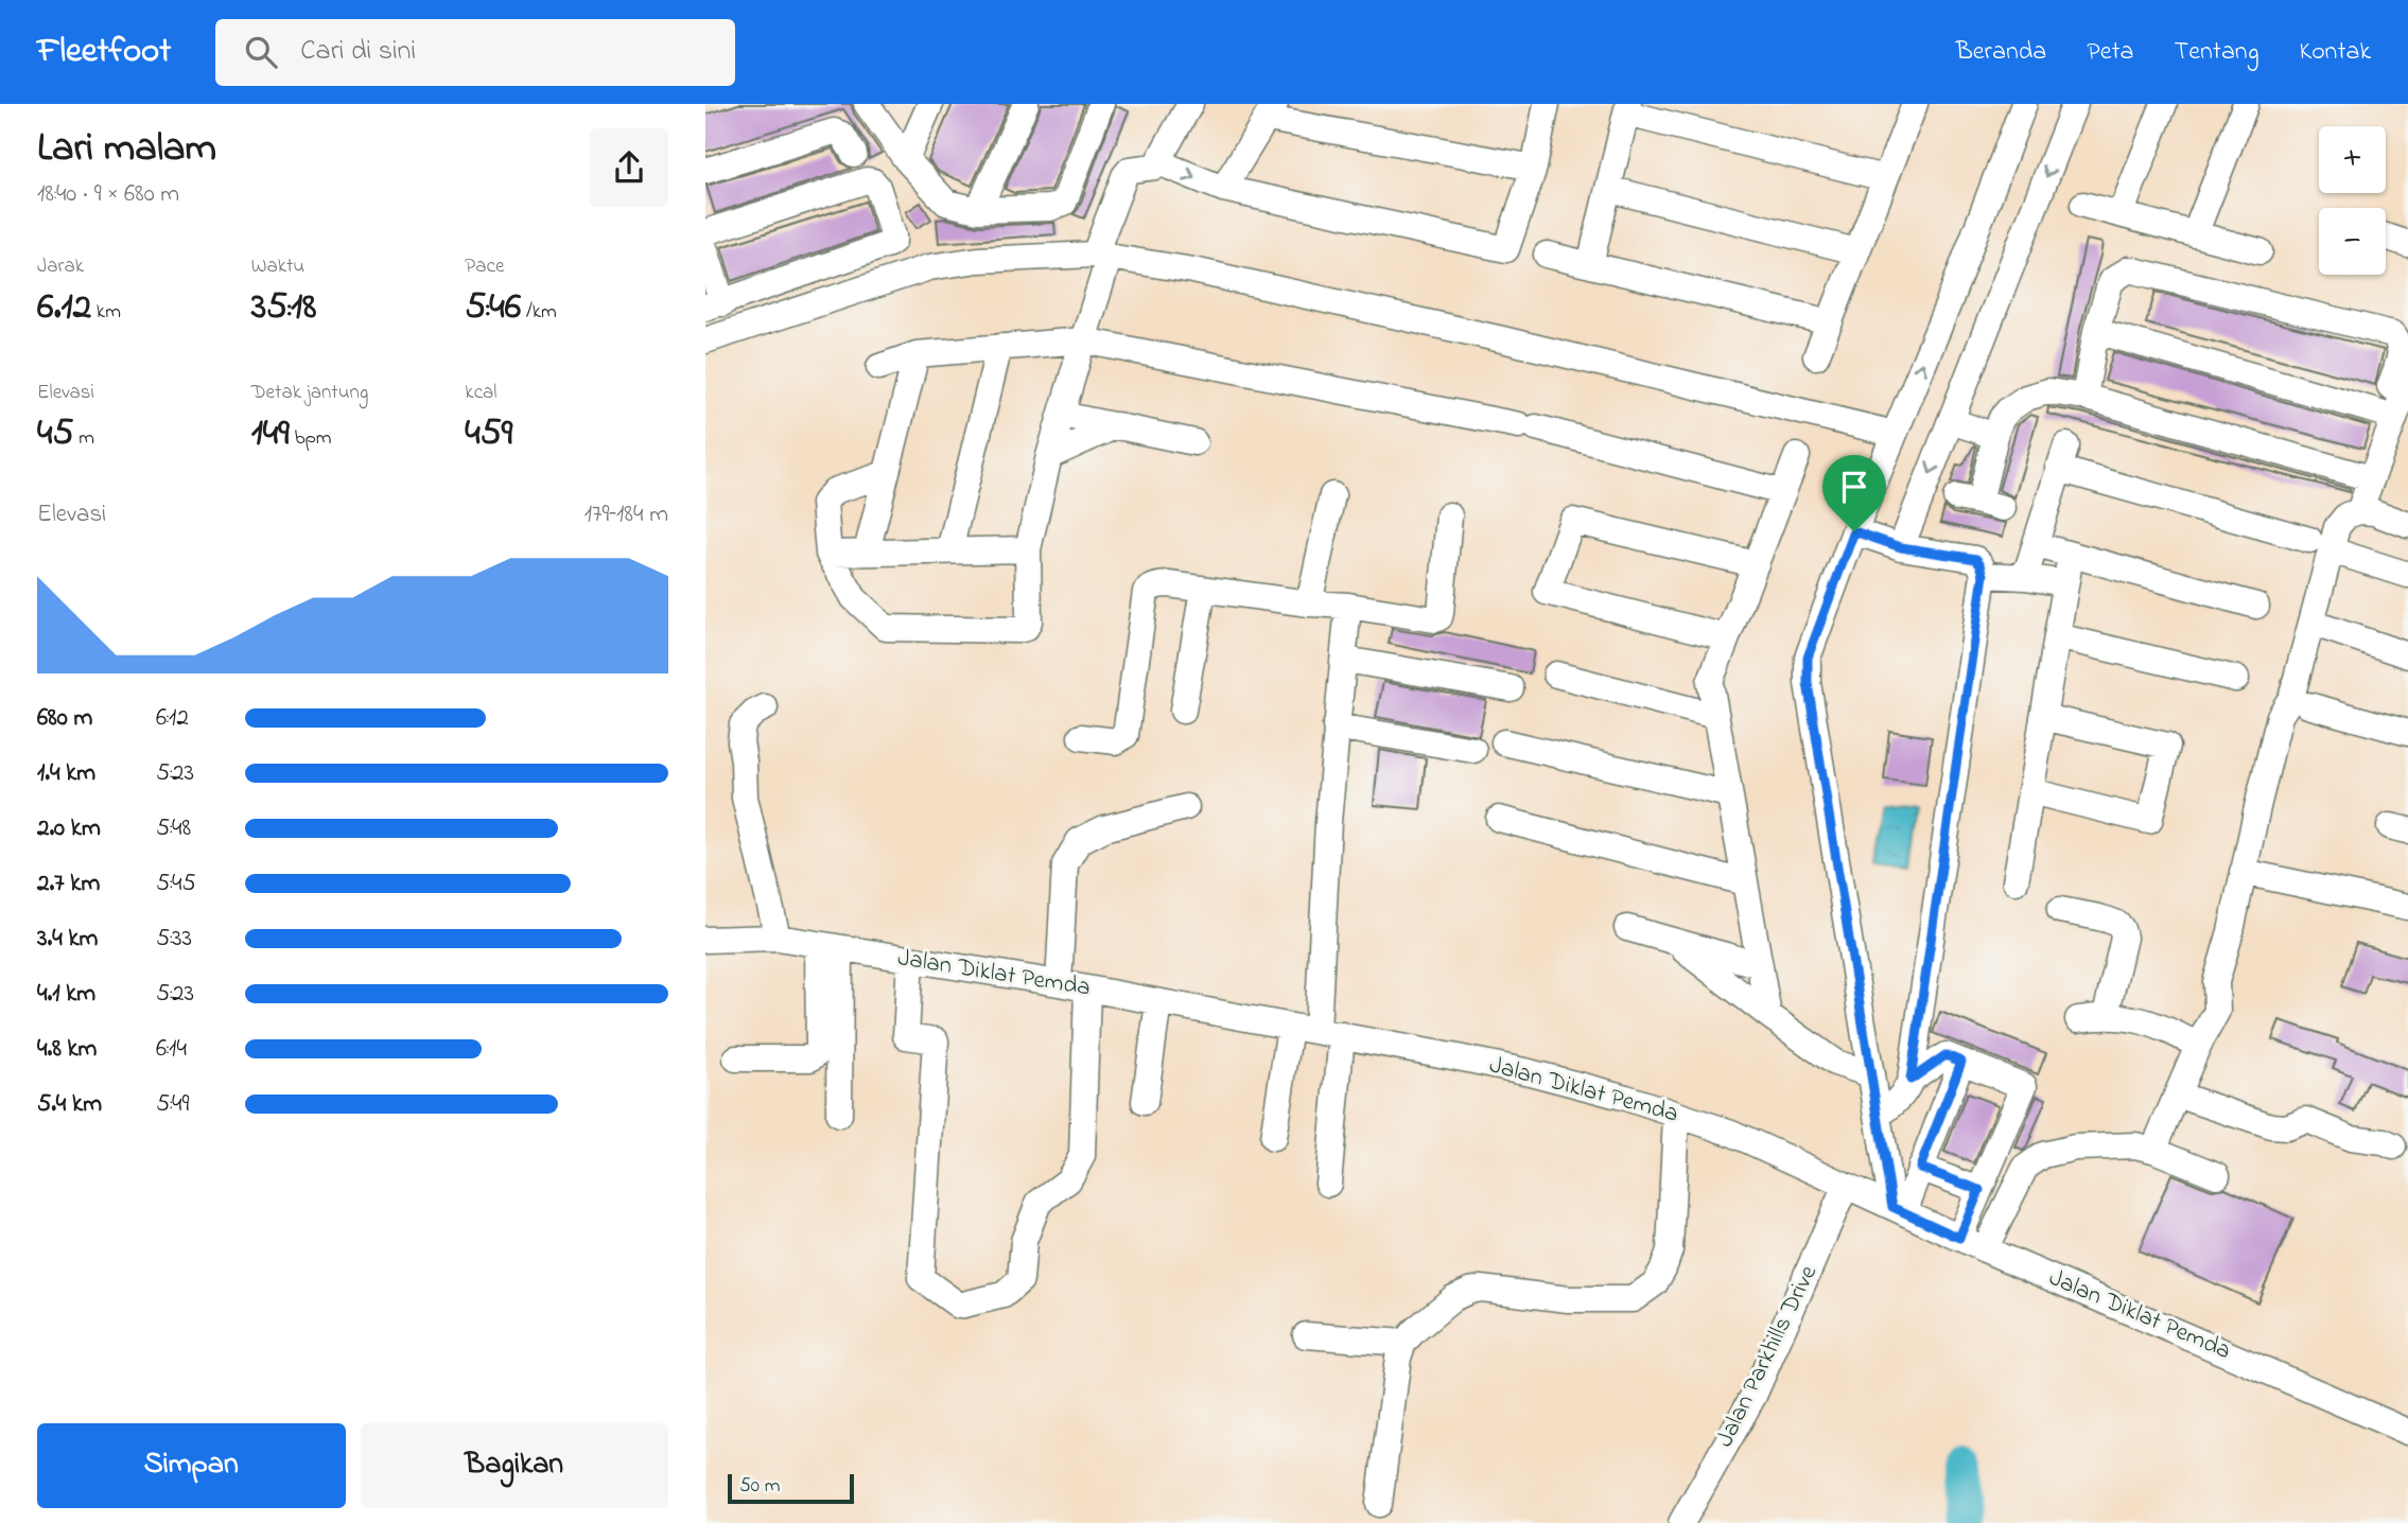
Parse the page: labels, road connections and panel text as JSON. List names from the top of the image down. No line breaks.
{"streets":{"street":["Jalan Diklat Pemda","Jalan Parkhills Drive"]},"crossings":[["Jalan Diklat Pemda","Jalan Parkhills Drive"]],"scale_bar":"50 m","page":{"header":"Fleetfoot","search":"Cari di sini","nav":["Beranda","Peta","Tentang","Kontak"],"heading":["Lari malam","18:40 · 9 × 680 m"],"map_buttons":["+","−"],"stats":[["Jarak","6.12 km"],["Waktu","35:18"],["Pace","5:46 /km"],["Elevasi","45 m"],["Detak jantung","149 bpm"],["kcal","459"]],"chart":["Elevasi","179–184 m"],"list":[{"name":"680 m","note":"6:12"},{"name":"1.4 km","note":"5:23"},{"name":"2.0 km","note":"5:48"},{"name":"2.7 km","note":"5:45"},{"name":"3.4 km","note":"5:33"},{"name":"4.1 km","note":"5:23"},{"name":"4.8 km","note":"6:14"},{"name":"5.4 km","note":"5:49"}],"buttons":["Simpan","Bagikan"],"scale":"50 m"}}
